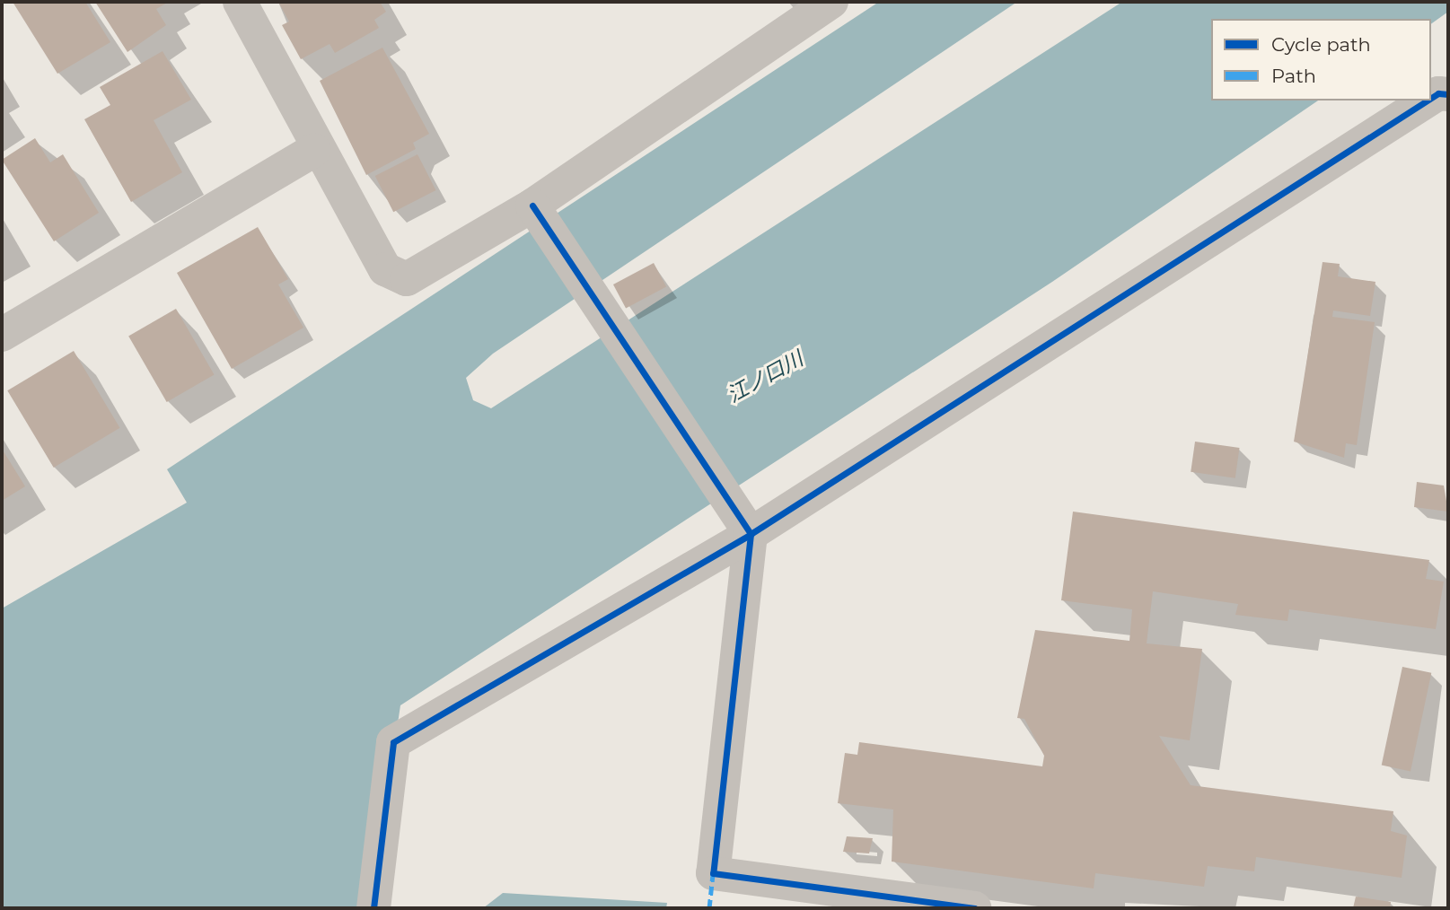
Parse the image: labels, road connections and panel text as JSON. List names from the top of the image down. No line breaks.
{"water":["江ノ口川"],"legend":["Cycle path","Path"]}
